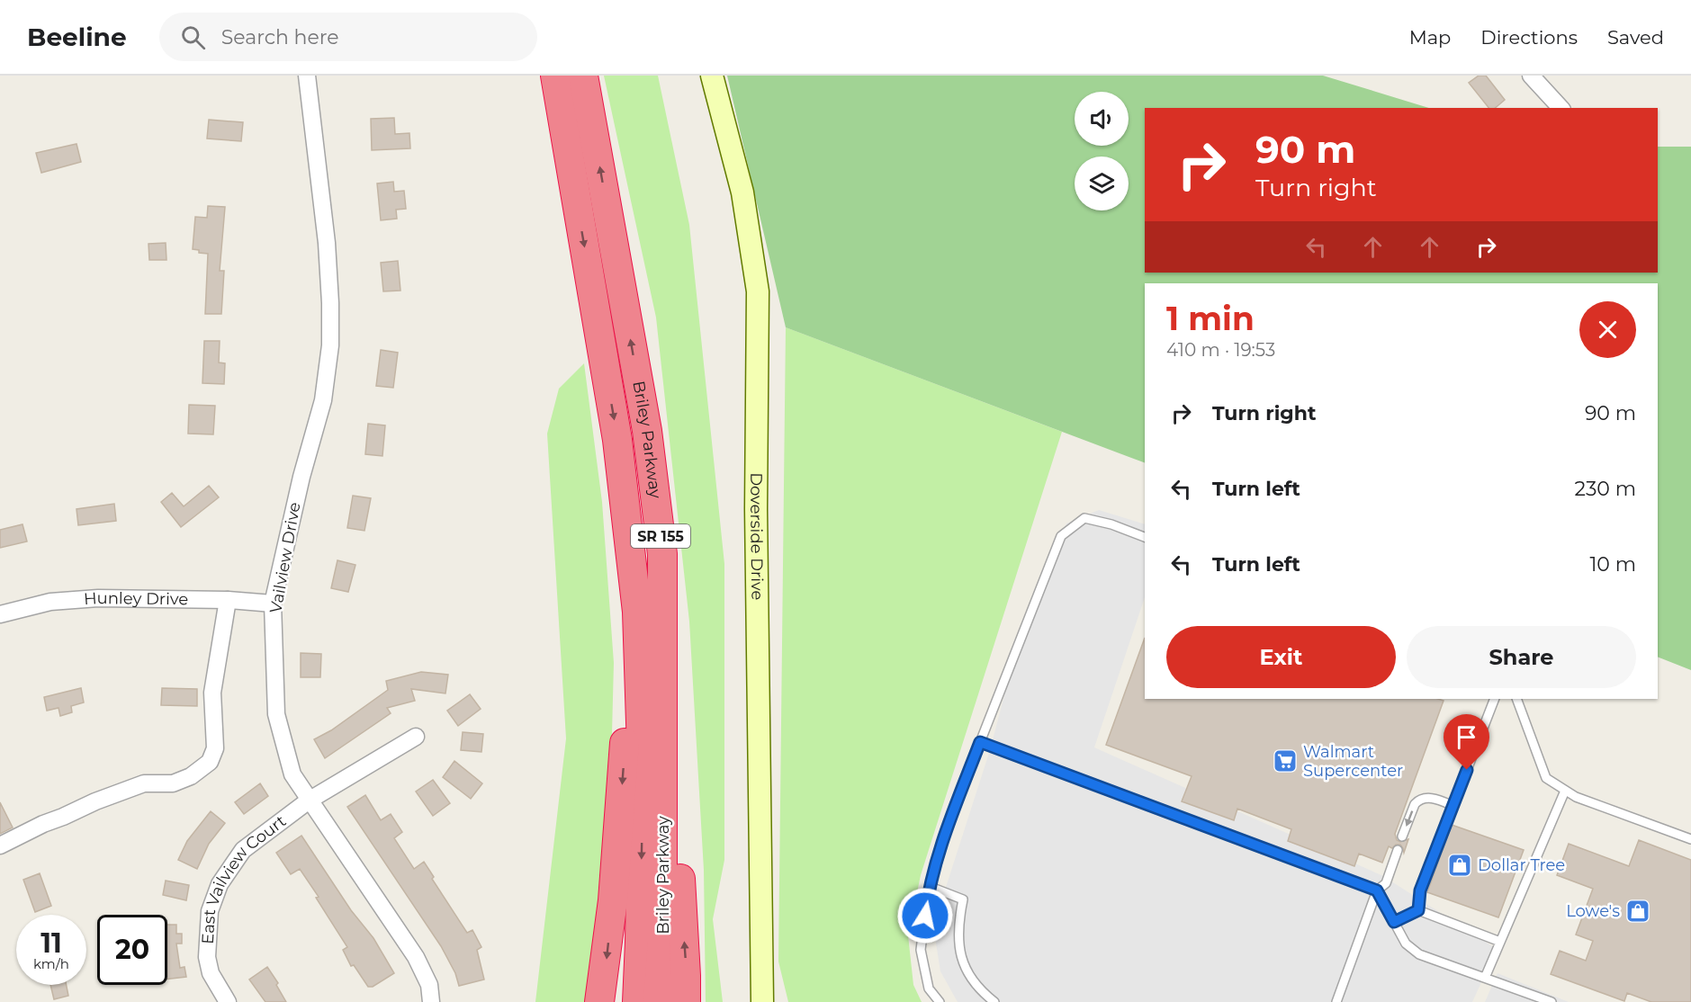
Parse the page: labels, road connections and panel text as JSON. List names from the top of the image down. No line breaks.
{"streets":{"highway":["Briley Parkway","SR 155"],"street":["Doverside Drive","Vailview Drive","Hunley Drive","East Vailview Court"]},"crossings":[["Vailview Drive","Hunley Drive"],["Vailview Drive","East Vailview Court"]],"places":{"supermarket":["Walmart Supercenter"],"shop":["Dollar Tree","Lowe's"]},"page":{"header":"Beeline","search":"Search here","nav":["Map","Directions","Saved"],"turn":["90 m","Turn right"],"heading":["1 min","410 m · 19:53"],"list":[{"name":"Turn right","value":"90 m"},{"name":"Turn left","value":"230 m"},{"name":"Turn left","value":"10 m"}],"buttons":["Exit","Share"],"speed":"11 km/h","limit":"20"}}
